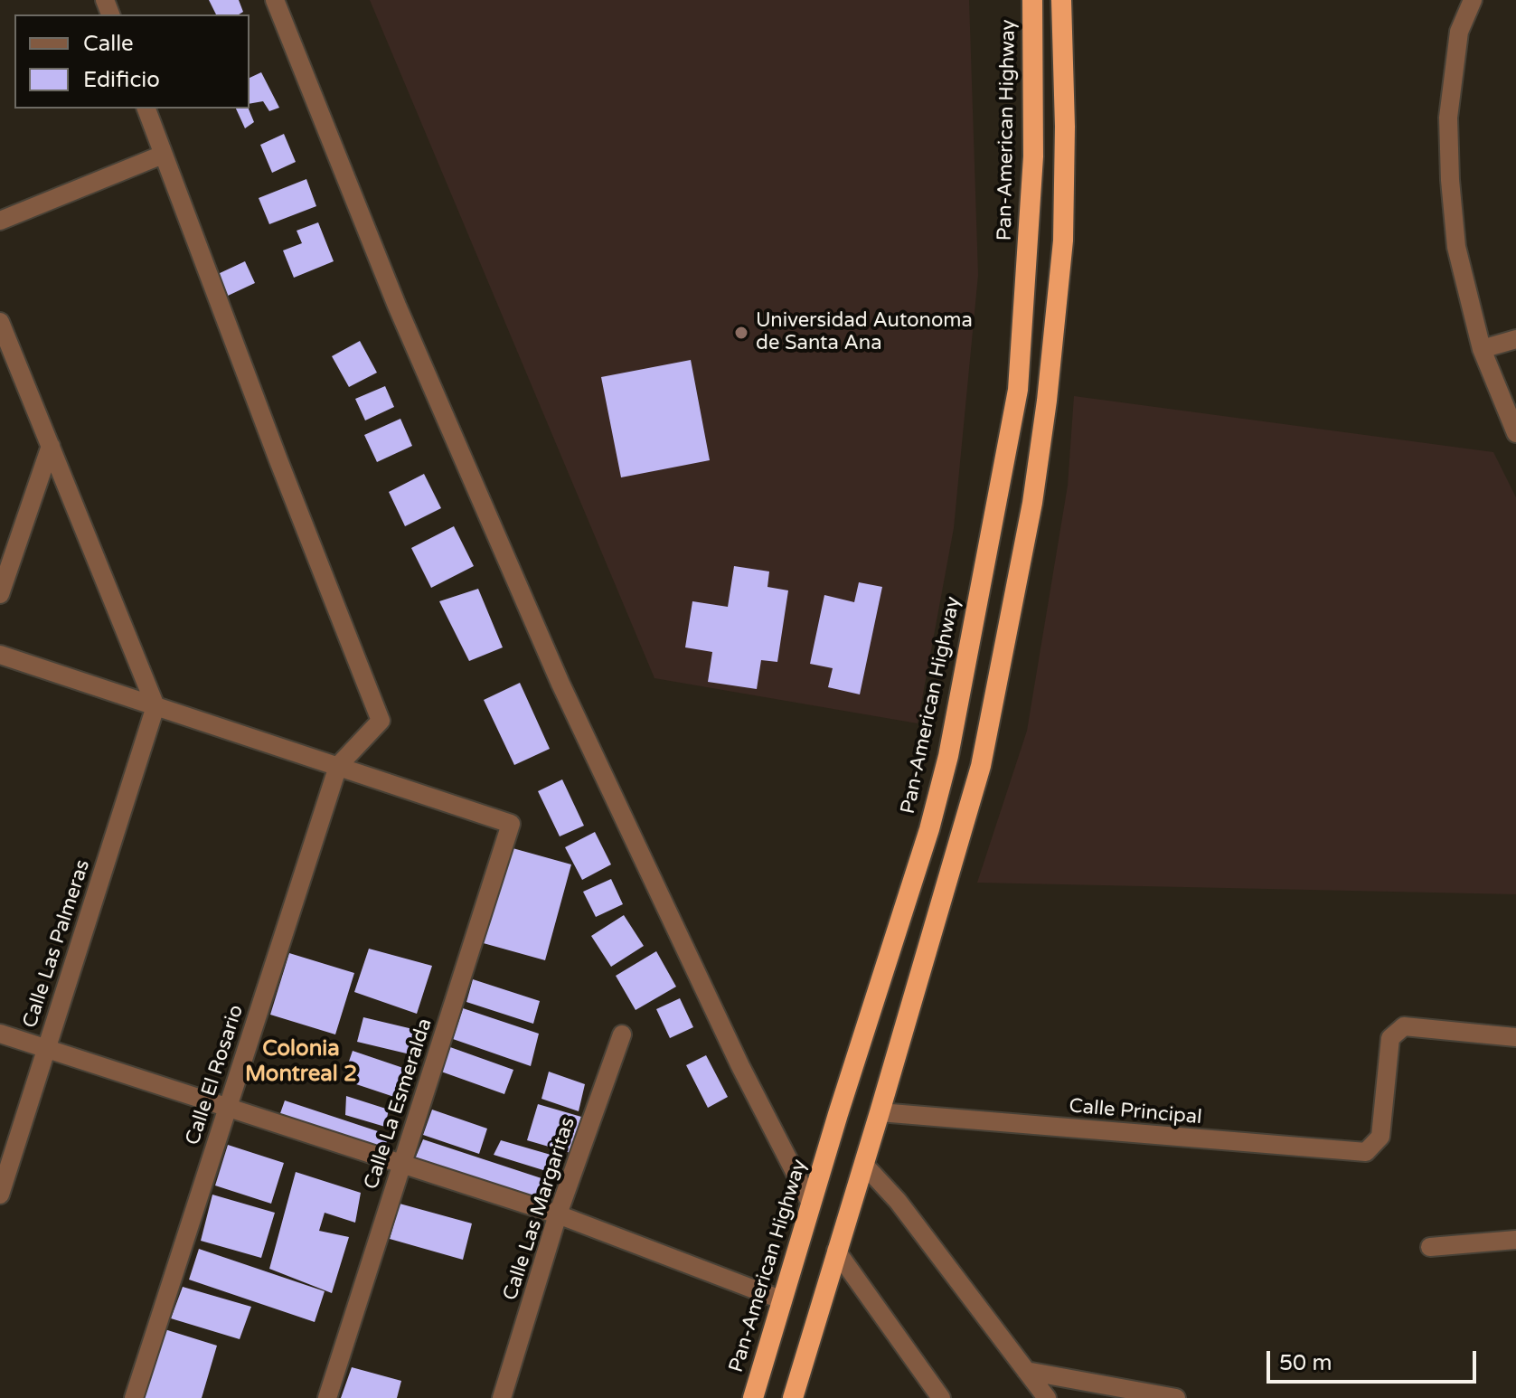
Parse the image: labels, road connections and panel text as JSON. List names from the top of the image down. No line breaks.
{"streets":{"highway":["Pan-American Highway"],"street":["Calle Las Palmeras","Calle El Rosario","Calle La Esmeralda","Calle Principal","Calle Las Margaritas"]},"crossings":[["Calle El Rosario","Calle La Esmeralda"]],"districts":["Colonia Montreal 2"],"places":["Universidad Autonoma de Santa Ana"],"legend":["Calle","Edificio"],"scale_bar":"50 m"}
